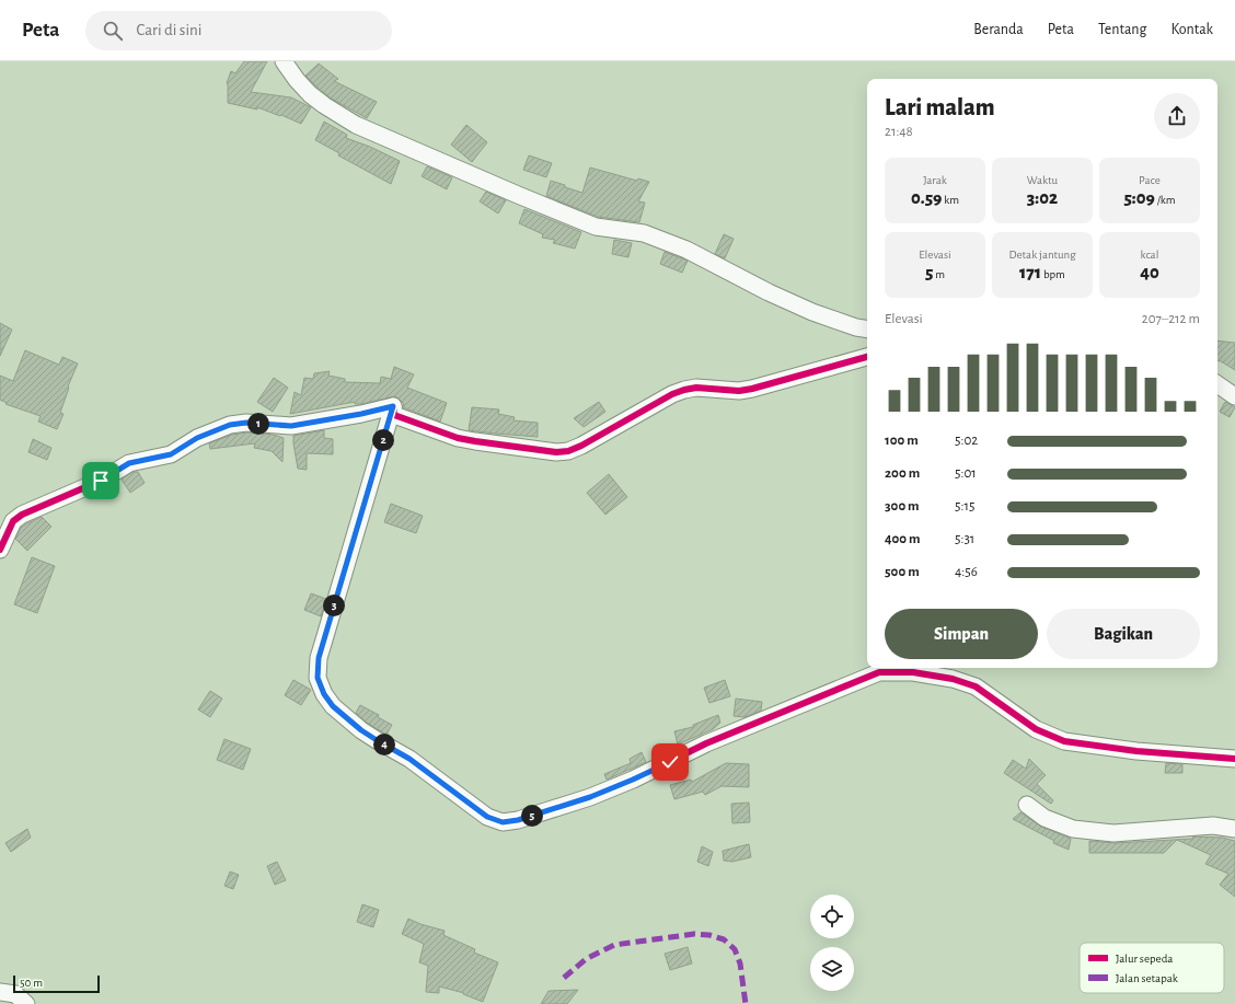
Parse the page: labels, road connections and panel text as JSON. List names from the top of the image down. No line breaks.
{"legend":["Jalur sepeda","Jalan setapak"],"scale_bar":"50 m","page":{"header":"Peta","search":"Cari di sini","nav":["Beranda","Peta","Tentang","Kontak"],"heading":["Lari malam","21:48"],"stats":[["Jarak","0.59 km"],["Waktu","3:02"],["Pace","5:09 /km"],["Elevasi","5 m"],["Detak jantung","171 bpm"],["kcal","40"]],"chart":["Elevasi","207–212 m"],"pins":["1","2","3","4","5"],"list":[{"name":"100 m","note":"5:02"},{"name":"200 m","note":"5:01"},{"name":"300 m","note":"5:15"},{"name":"400 m","note":"5:31"},{"name":"500 m","note":"4:56"}],"buttons":["Simpan","Bagikan"],"scale":"50 m"}}
